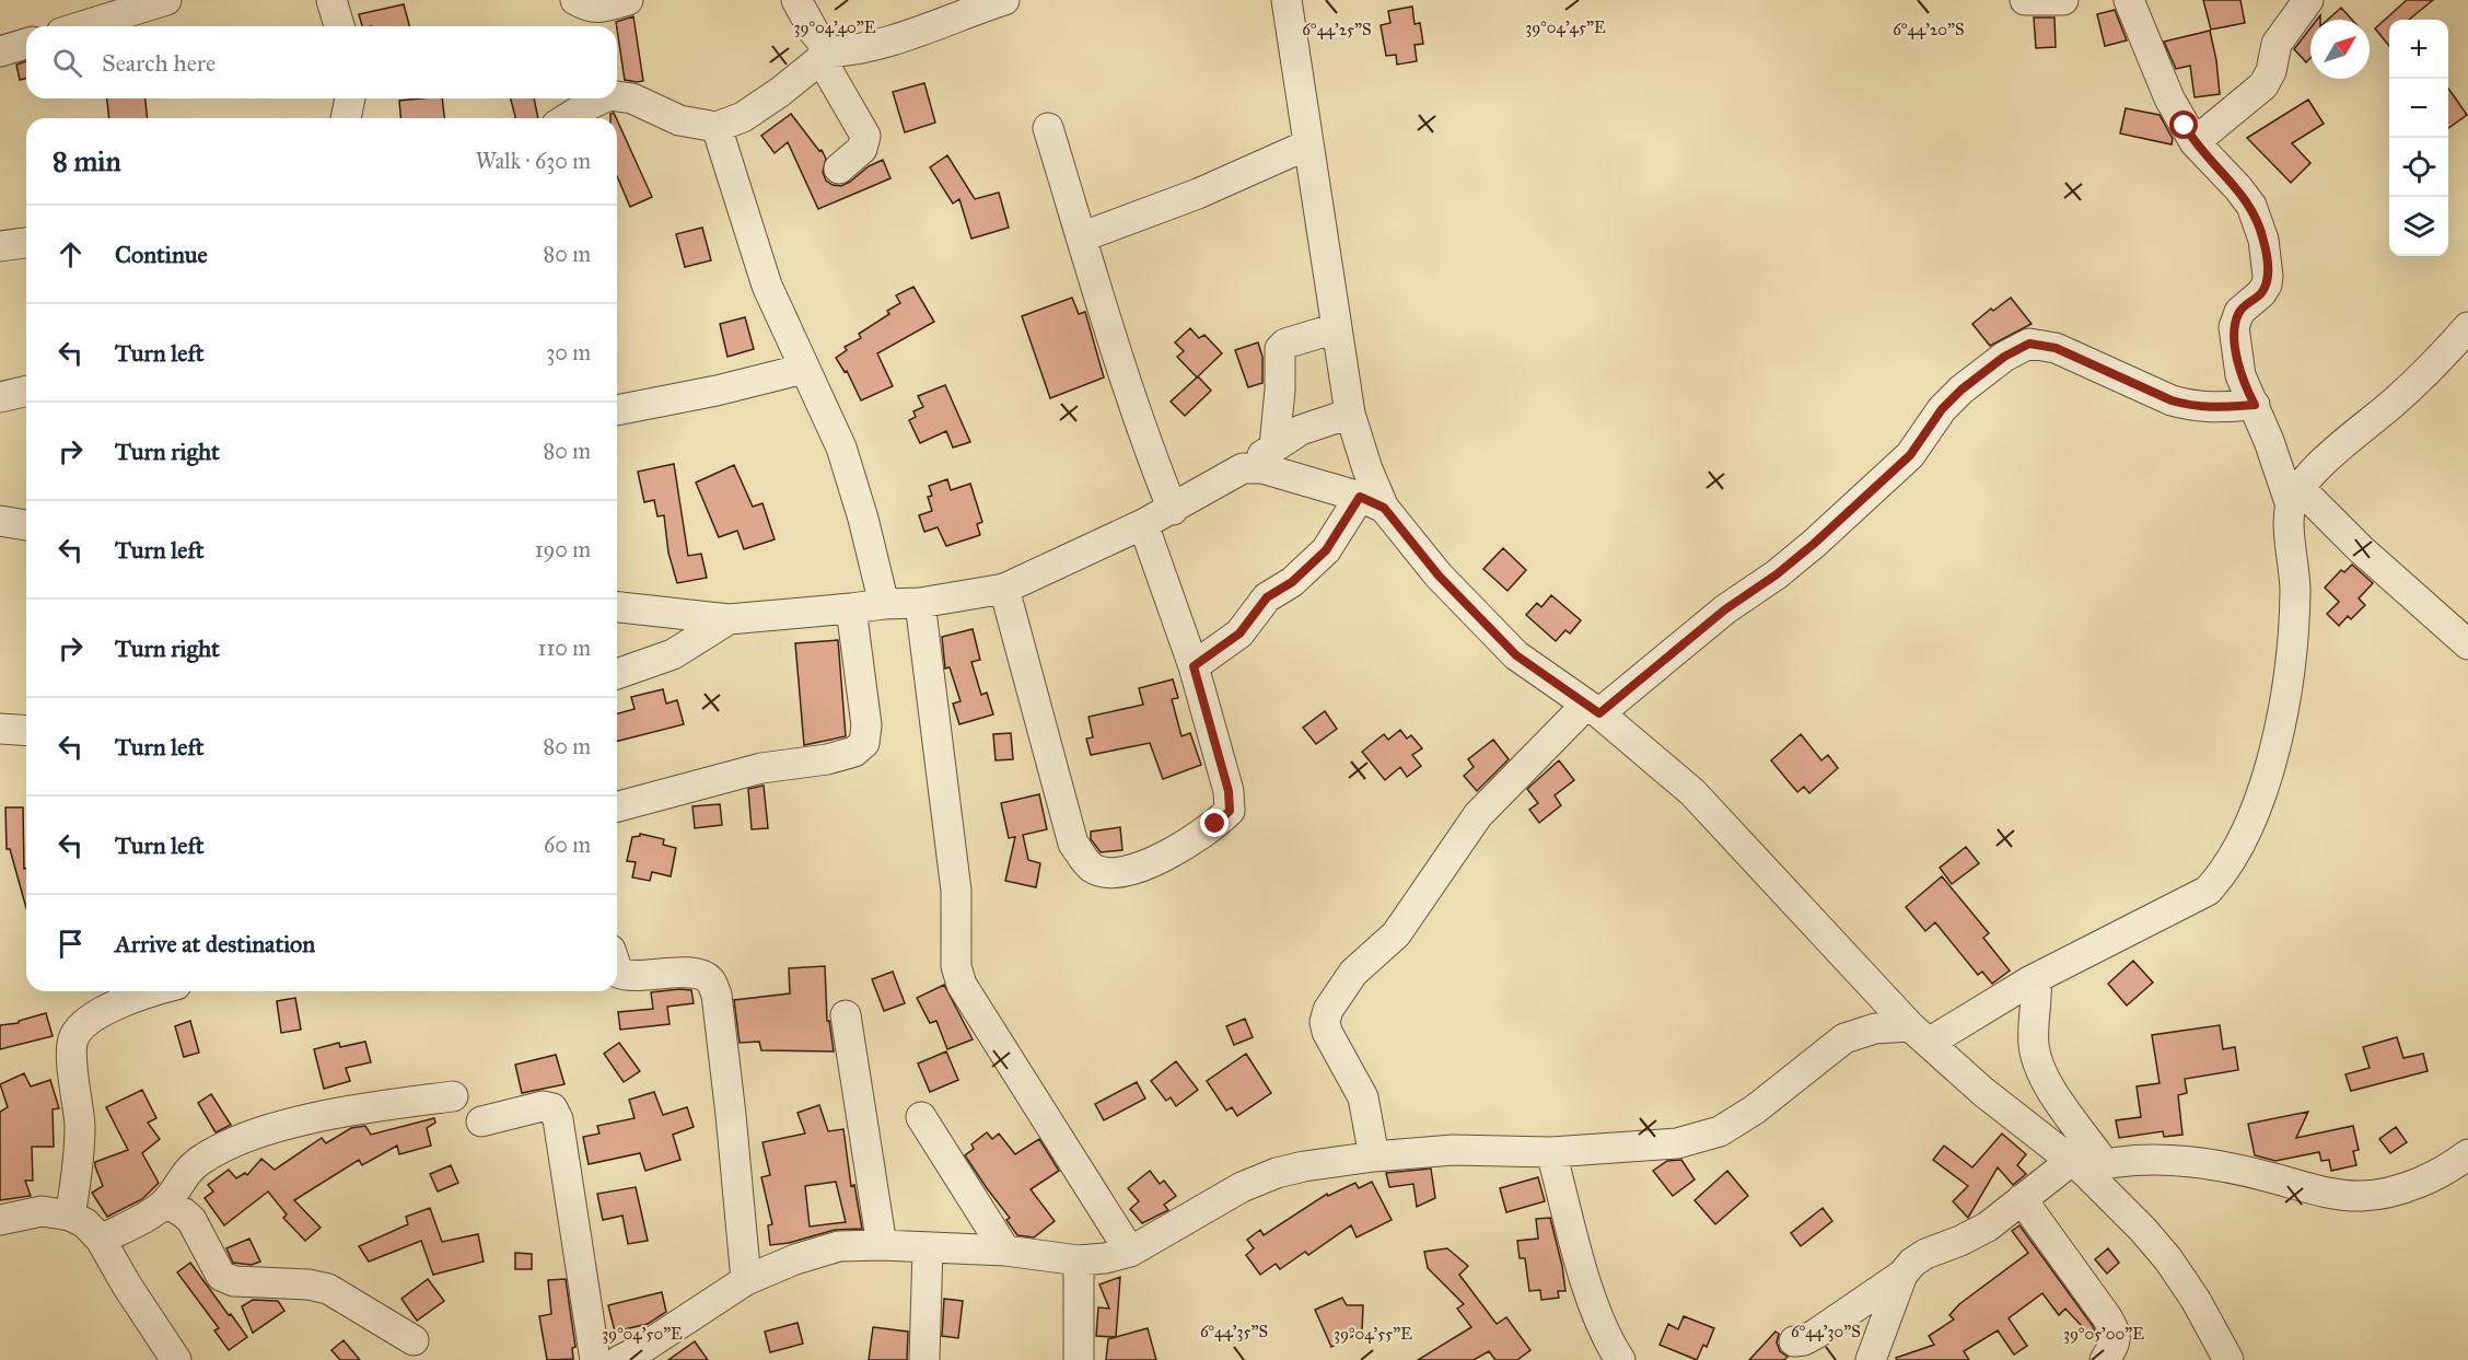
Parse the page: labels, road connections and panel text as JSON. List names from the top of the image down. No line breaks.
{"north":"top right","page":{"map_buttons":["+","−"],"search":"Search here","heading":["8 min","Walk · 630 m"],"list":[["Continue","80 m"],["Turn left","30 m"],["Turn right","80 m"],["Turn left","190 m"],["Turn right","110 m"],["Turn left","80 m"],["Turn left","60 m"],"Arrive at destination"]},"coordinates":["39°04'40\"E","39°04'45\"E","6°44'25\"S","6°44'20\"S","6°44'35\"S","6°44'30\"S","39°04'50\"E","39°04'55\"E","39°05'00\"E"]}
